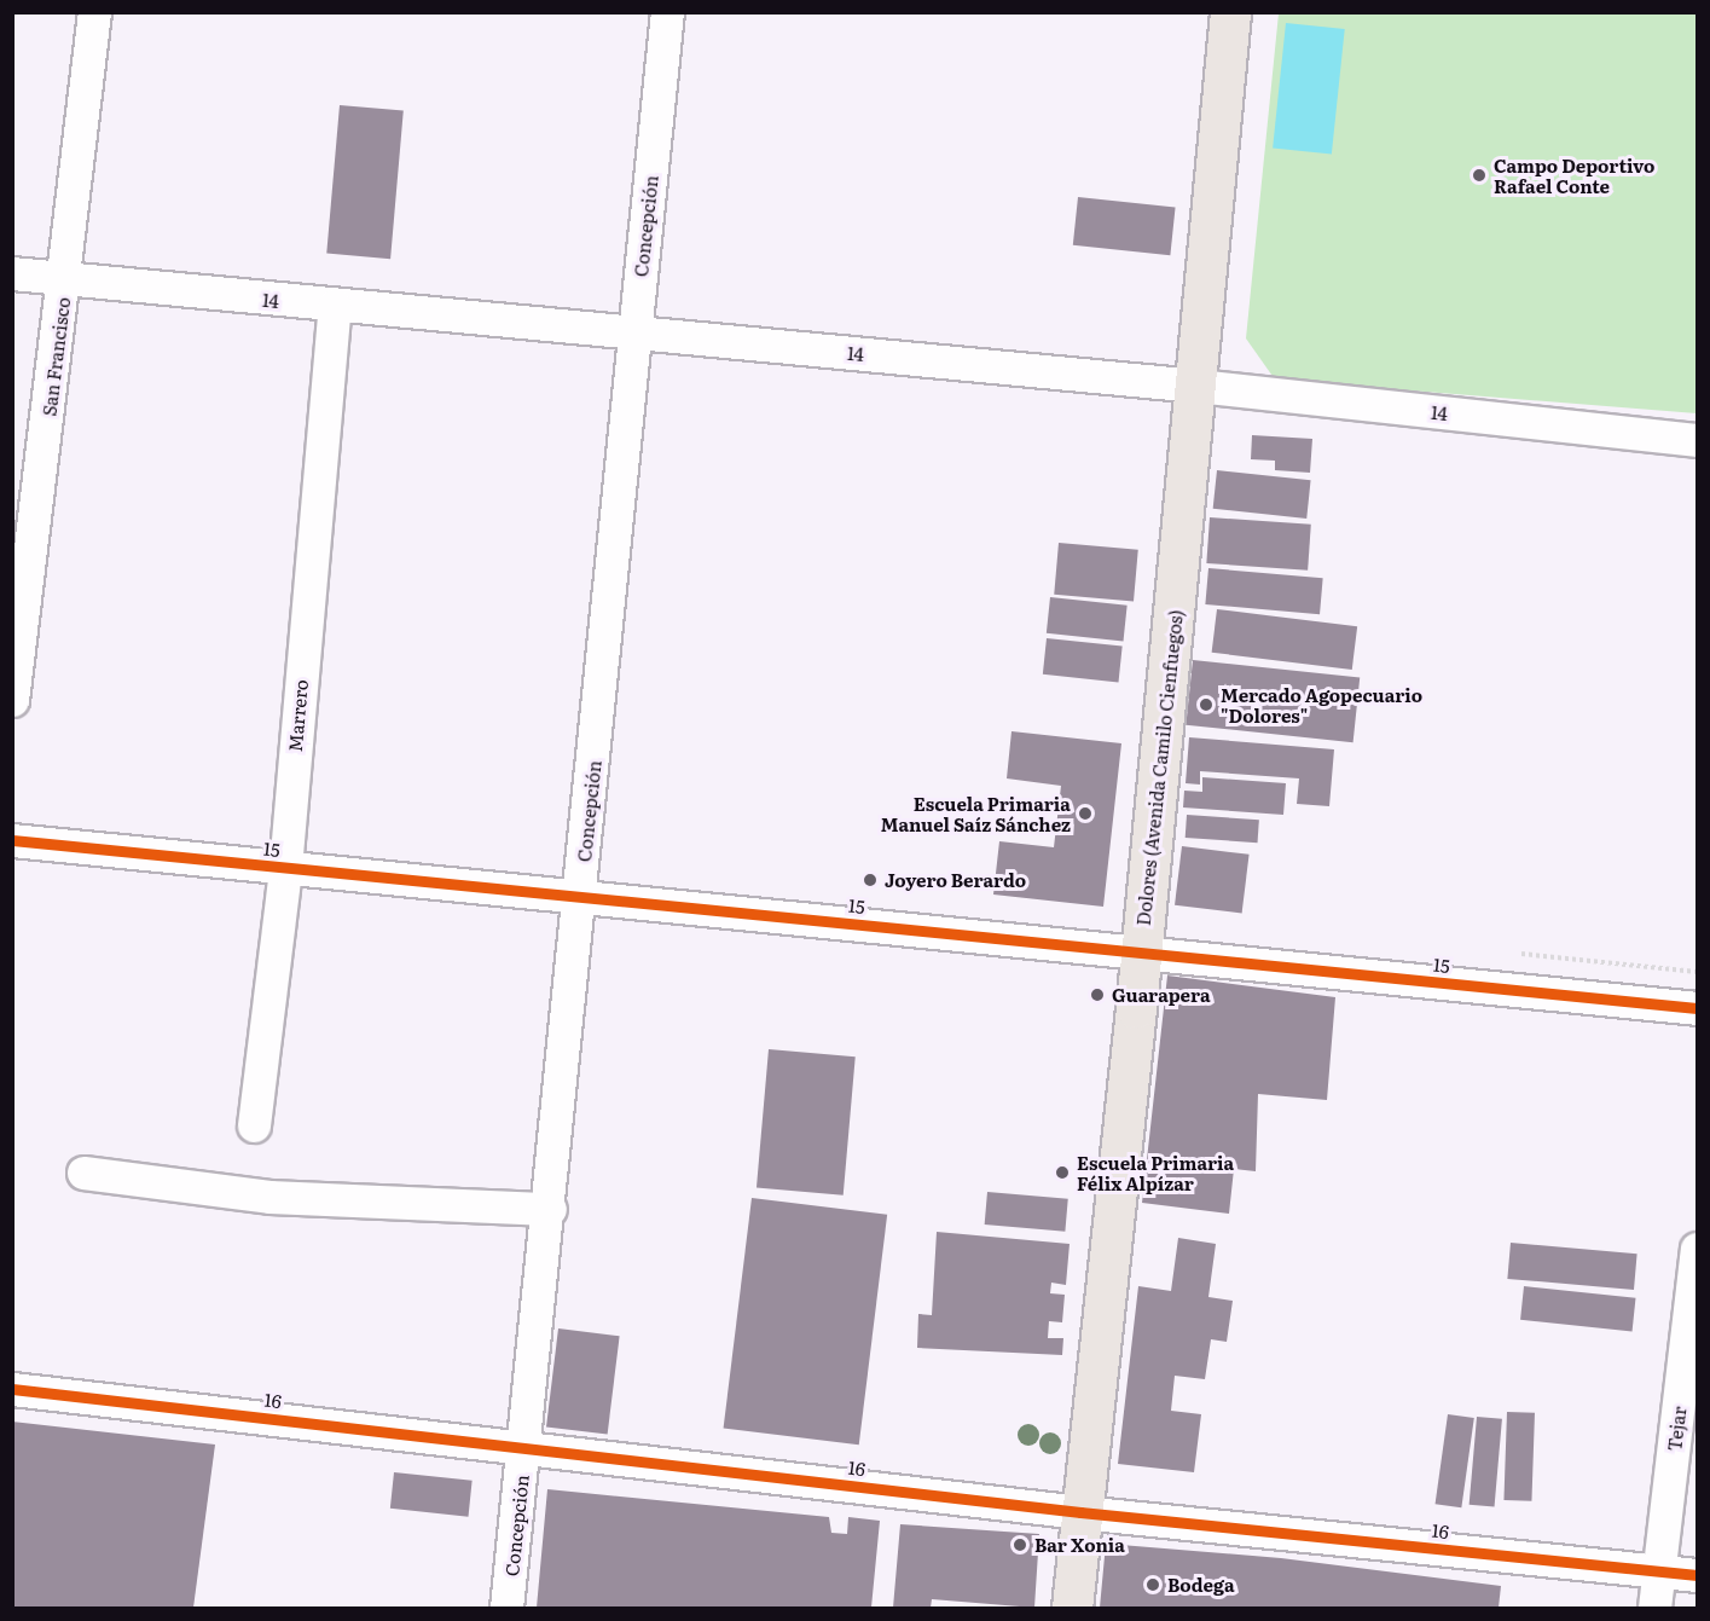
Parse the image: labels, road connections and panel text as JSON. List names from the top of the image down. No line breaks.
{"streets":{"main road":["Dolores (Avenida Camilo Cienfuegos)"],"street":["Concepción","14","San Francisco","Marrero","15","16","Tejar"]},"crossings":[["Concepción","14"],["Concepción","15"],["Concepción","16"],["14","San Francisco"],["14","Marrero"],["14","Dolores (Avenida Camilo Cienfuegos)"],["Marrero","15"],["Dolores (Avenida Camilo Cienfuegos)","15"],["Dolores (Avenida Camilo Cienfuegos)","16"],["16","Tejar"]],"places":["Campo Deportivo Rafael Conte","Mercado Agopecuario \"Dolores\"","Escuela Primaria Manuel Saíz Sánchez","Joyero Berardo","Guarapera","Escuela Primaria Félix Alpízar","Bar Xonia","Bodega"]}
